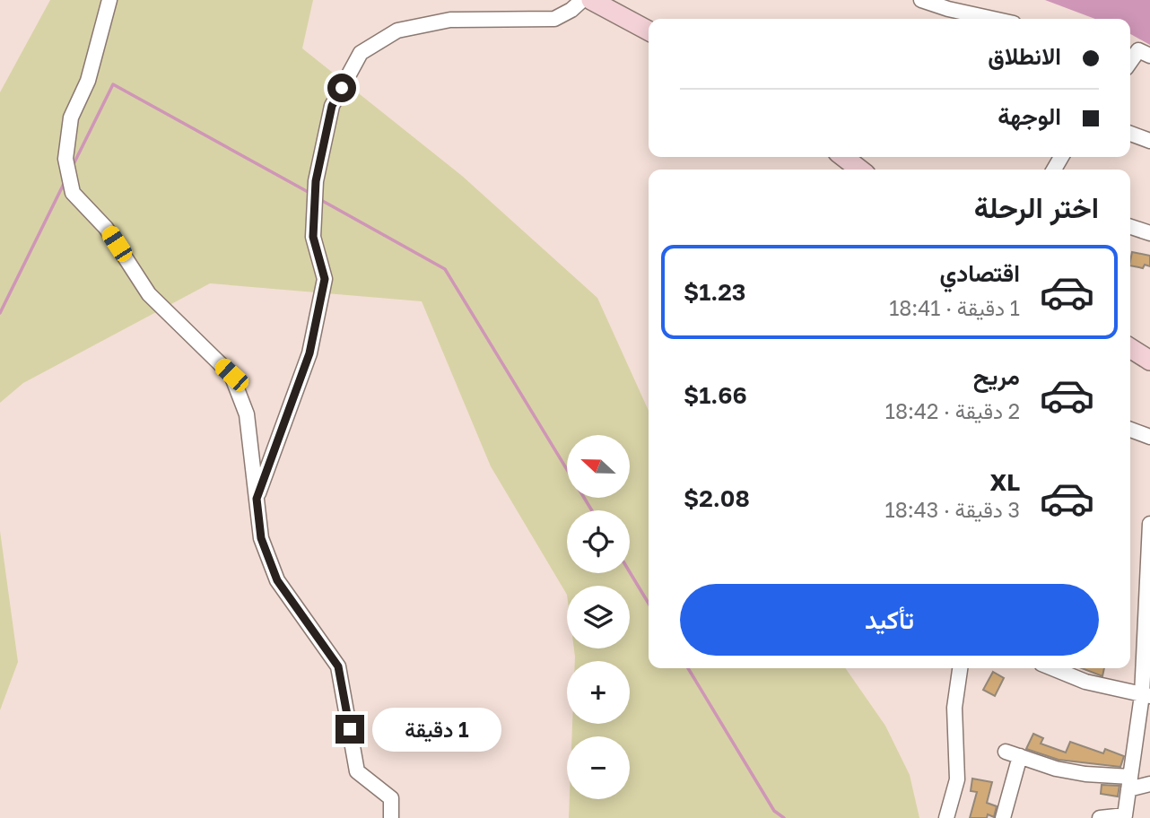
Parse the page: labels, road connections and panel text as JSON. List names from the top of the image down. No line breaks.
{"north":"left","page":{"banner":["الانطلاق","الوجهة"],"heading":"اختر الرحلة","list":[{"name":"اقتصادي","note":"1 دقيقة · 18:41","value":"$1.23"},{"name":"مريح","note":"2 دقيقة · 18:42","value":"$1.66"},{"name":"XL","note":"3 دقيقة · 18:43","value":"$2.08"}],"map_buttons":["+","−"],"buttons":"تأكيد","bubble":"1 دقيقة"}}
